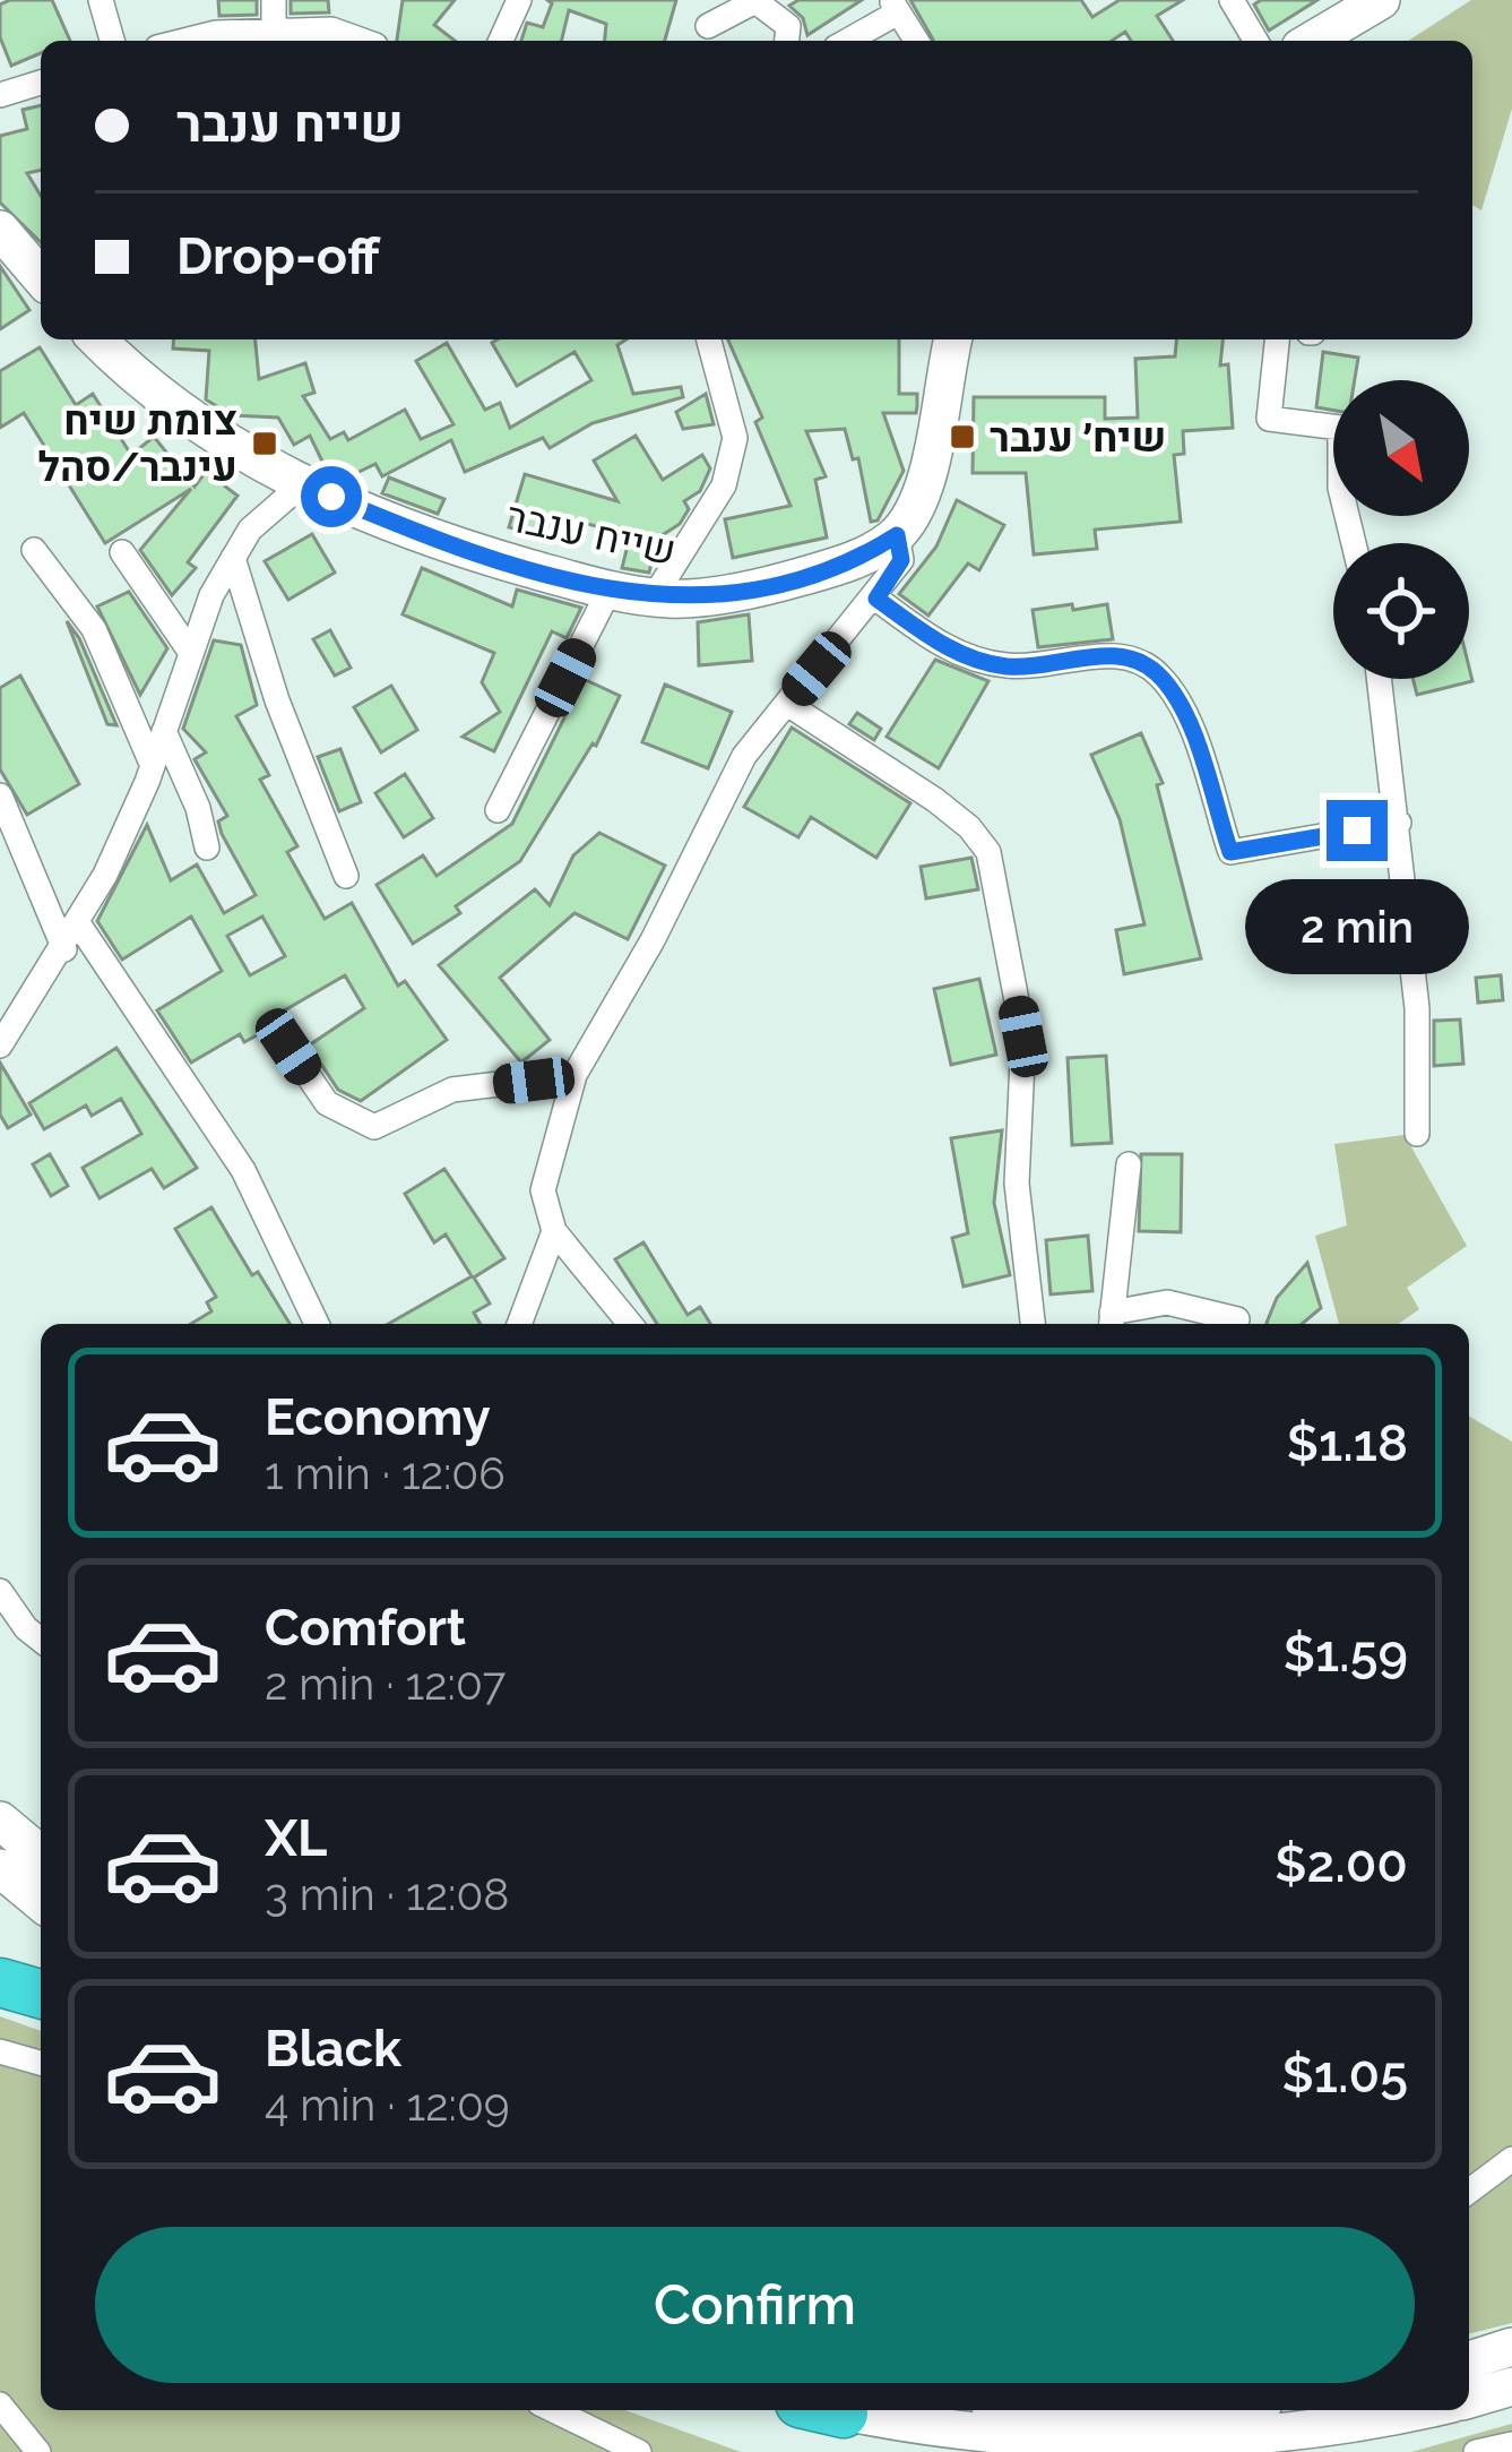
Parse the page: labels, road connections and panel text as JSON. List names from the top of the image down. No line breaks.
{"streets":{"street":["שייח ענבר"]},"places":{"transit":["שיח׳ ענבר","צומת שיח עינבר/סהל"]},"north":"bottom right","page":{"banner":["שייח ענבר","Drop-off"],"bubble":"2 min","list":[{"name":"Economy","note":"1 min · 12:06","value":"$1.18"},{"name":"Comfort","note":"2 min · 12:07","value":"$1.59"},{"name":"XL","note":"3 min · 12:08","value":"$2.00"},{"name":"Black","note":"4 min · 12:09","value":"$1.05"}],"buttons":"Confirm"}}
